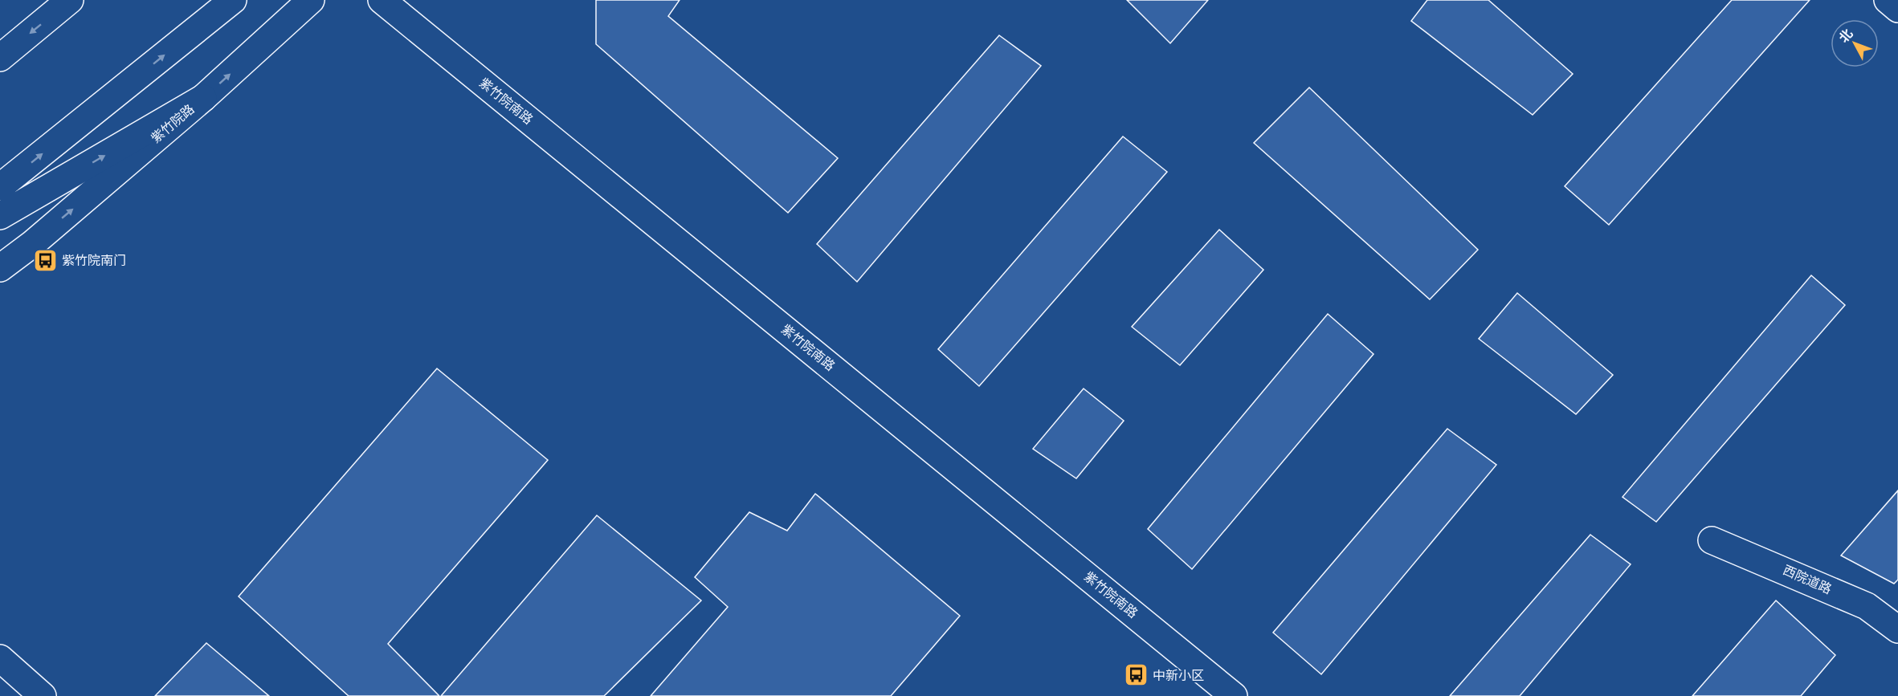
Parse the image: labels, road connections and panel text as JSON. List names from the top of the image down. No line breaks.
{"streets":{"main road":["紫竹院南路","紫竹院路","西院道路"]},"places":{"bus stop":["紫竹院南门","中新小区"]},"north":"top left"}
